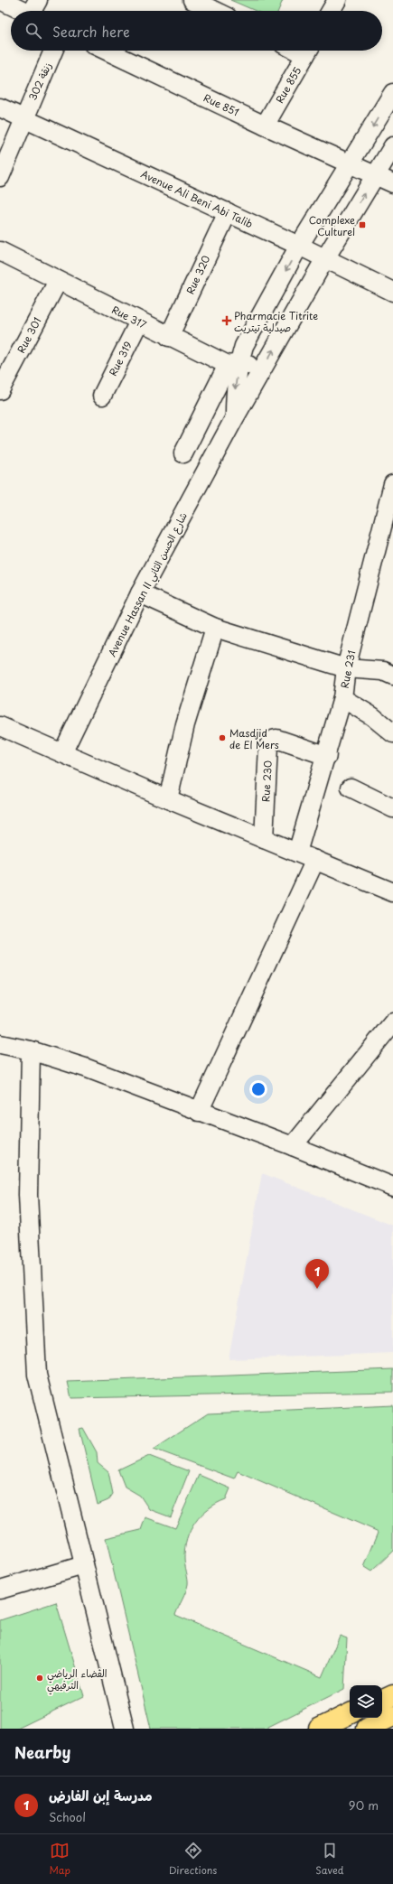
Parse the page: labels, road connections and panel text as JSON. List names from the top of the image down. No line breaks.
{"streets":{"street":["زنقة 302","Rue 855","Rue 851","Avenue Ali Beni Abi Talib","Rue 320","Rue 317","Rue 301","Rue 319","Avenue Hassan II شارع الحسن الثاني","Rue 231","Rue 230"]},"crossings":[["زنقة 302","Avenue Ali Beni Abi Talib"],["Rue 855","Rue 851"],["Rue 851","Avenue Hassan II شارع الحسن الثاني"],["Avenue Ali Beni Abi Talib","Rue 320"],["Avenue Ali Beni Abi Talib","Avenue Hassan II شارع الحسن الثاني"],["Rue 320","Rue 317"],["Rue 317","Rue 301"],["Rue 317","Rue 319"],["Rue 317","Avenue Hassan II شارع الحسن الثاني"],["Rue 231","Rue 230"]],"places":{"transit":["Complexe Culturel"],"health":["Pharmacie Titrite صيدلية تيتريت"],"other":["Masdjid de El Mers","الفضاء الرياضي الترفيهي"]},"page":{"search":"Search here","pins":"1","heading":"Nearby","list":[{"mark":"1","name":"مدرسة إبن الفارض","note":"School","value":"90 m"}],"nav":["Map","Directions","Saved"]}}
